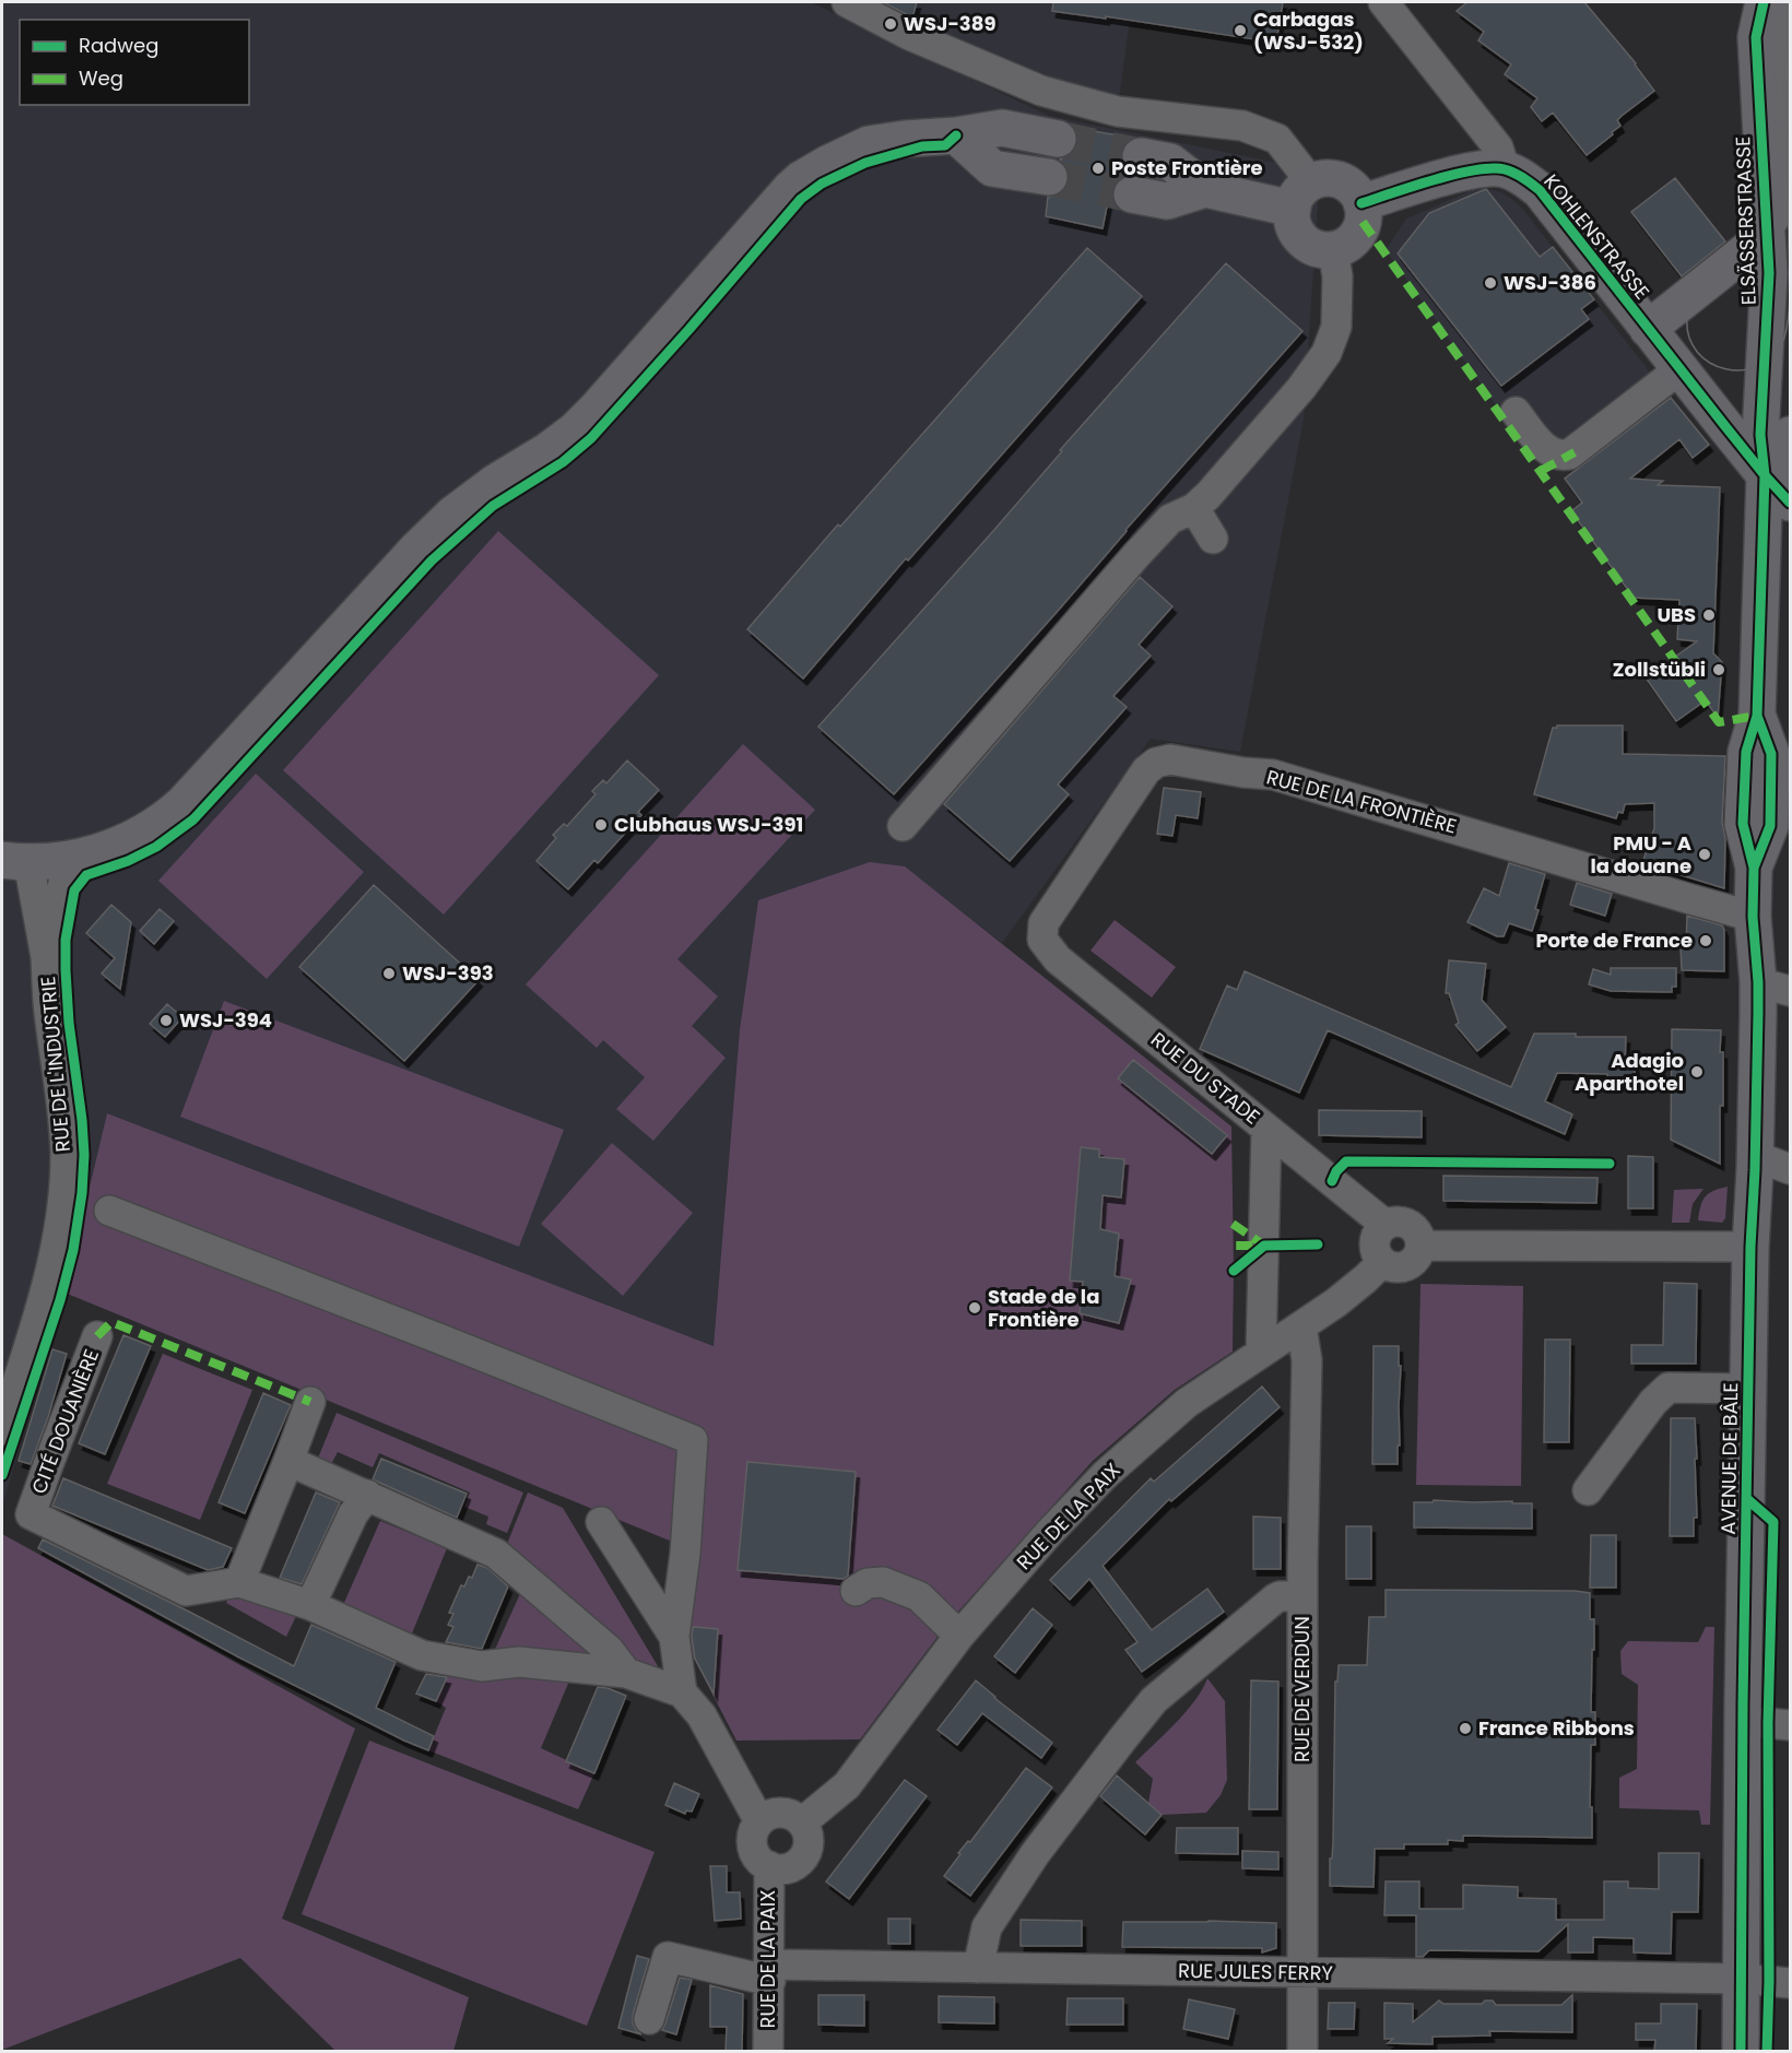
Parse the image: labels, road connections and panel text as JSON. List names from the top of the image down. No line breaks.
{"streets":{"main road":["ELSÄSSERSTRASSE","KOHLENSTRASSE","AVENUE DE BÂLE"],"street":["RUE DE LA FRONTIÈRE","RUE DE L'INDUSTRIE","RUE DU STADE","CITÉ DOUANIÈRE","RUE DE LA PAIX","RUE DE VERDUN","RUE JULES FERRY"]},"crossings":[["ELSÄSSERSTRASSE","KOHLENSTRASSE"],["ELSÄSSERSTRASSE","AVENUE DE BÂLE"],["RUE DE LA FRONTIÈRE","RUE DU STADE"],["RUE DE LA FRONTIÈRE","AVENUE DE BÂLE"],["RUE DU STADE","RUE DE LA PAIX"],["AVENUE DE BÂLE","RUE JULES FERRY"],["RUE DE LA PAIX","RUE DE VERDUN"],["RUE DE LA PAIX","RUE JULES FERRY"],["RUE DE VERDUN","RUE JULES FERRY"]],"places":["WSJ-389","Carbagas (WSJ-532)","Poste Frontière","WSJ-386","UBS","Zollstübli","Clubhaus WSJ-391","PMU - A la douane","Porte de France","WSJ-393","WSJ-394","Adagio Aparthotel","Stade de la Frontière","France Ribbons"],"legend":["Radweg","Weg"]}
